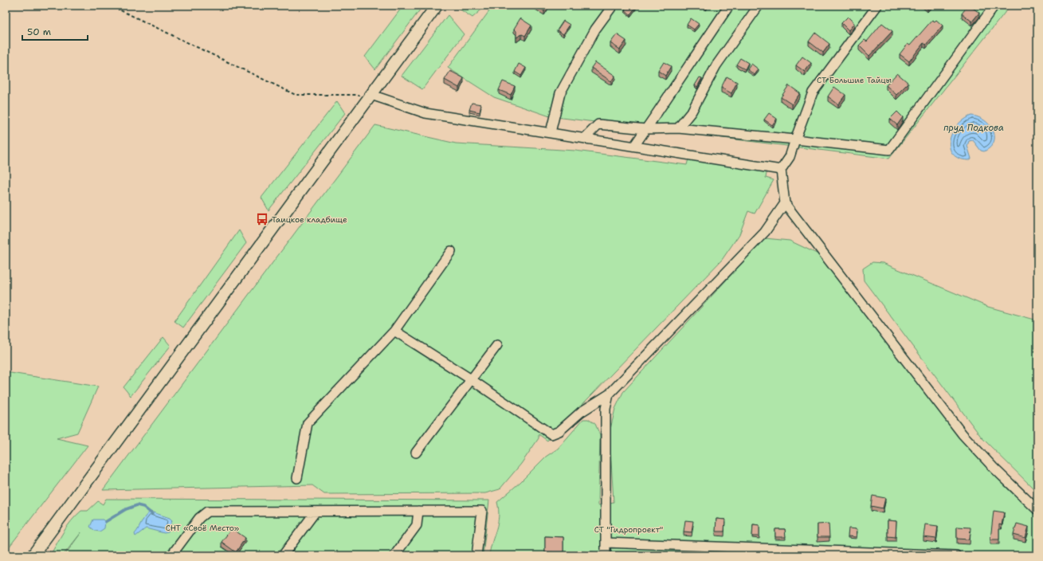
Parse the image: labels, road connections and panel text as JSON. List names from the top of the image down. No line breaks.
{"water":["пруд Подкова"],"parks":["СТ Большие Тайцы","СНТ «Своё Место»","СТ \"Гидропроект\""],"places":{"bus stop":["Таицкое кладбище"]},"scale_bar":"50 m"}
